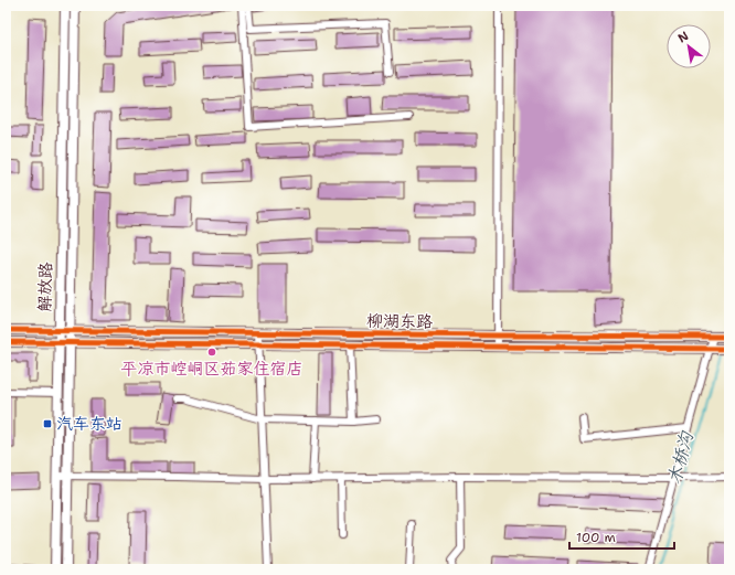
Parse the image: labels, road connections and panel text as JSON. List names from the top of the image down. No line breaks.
{"streets":{"main road":["解放路","柳湖东路"]},"crossings":[["解放路","柳湖东路"]],"water":["木桥沟"],"places":{"other":["平凉市崆峒区茹家住宿店"],"transit":["汽车东站"]},"scale_bar":"100 m","north":"top left"}
